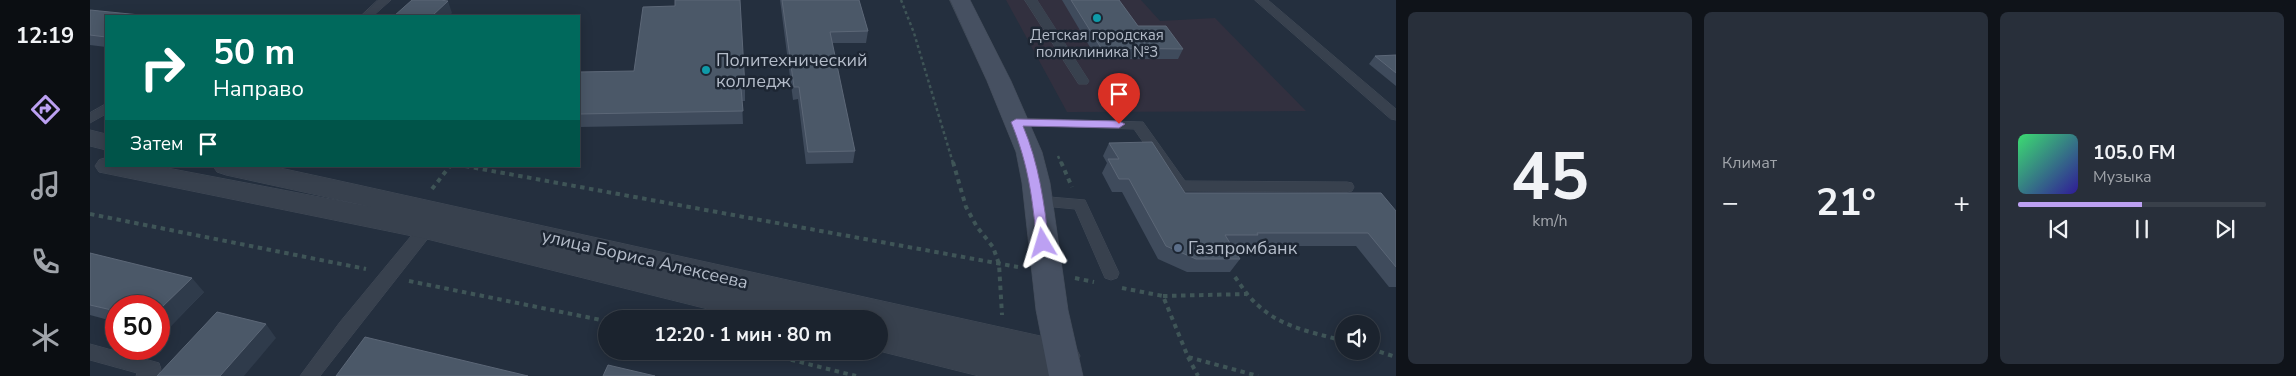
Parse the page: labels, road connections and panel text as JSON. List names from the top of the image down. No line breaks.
{"streets":{"street":["улица Бориса Алексеева"]},"places":["Детская городская поликлиника №3","Политехнический колледж","Газпромбанк"],"page":{"tabs":"12:19","tile":[["45","km/h"],"Климат"],"turn":["50 m","Направо"],"then":"Затем","song":["105.0 FM","Музыка"],"heat":["−","21°","+"],"limit":"50","trip":"12:20 · 1 мин · 80 m"}}
